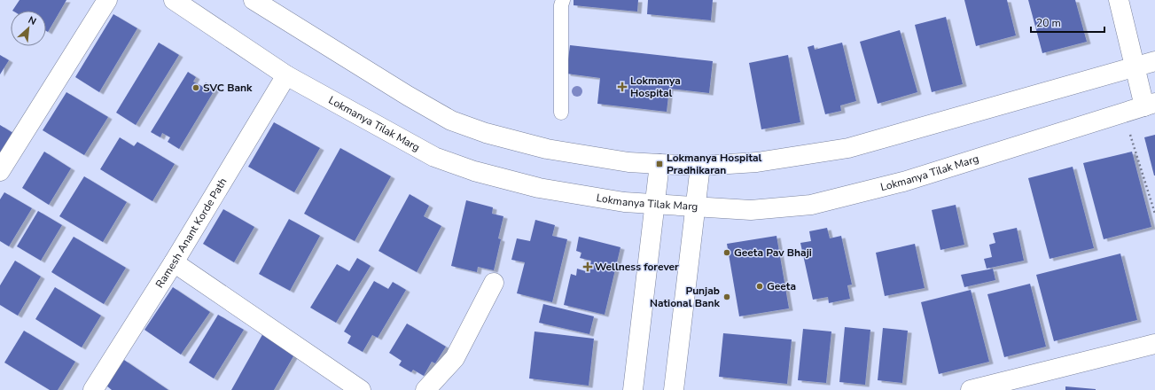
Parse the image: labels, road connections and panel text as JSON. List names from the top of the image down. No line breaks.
{"streets":{"main road":["Lokmanya Tilak Marg","Ramesh Anant Korde Path"]},"crossings":[["Lokmanya Tilak Marg","Ramesh Anant Korde Path"]],"places":{"health":["Lokmanya Hospital","Wellness forever"],"other":["SVC Bank","Geeta Pav Bhaji","Geeta","Punjab National Bank"],"transit":["Lokmanya Hospital Pradhikaran"]},"scale_bar":"20 m","north":"top right"}
